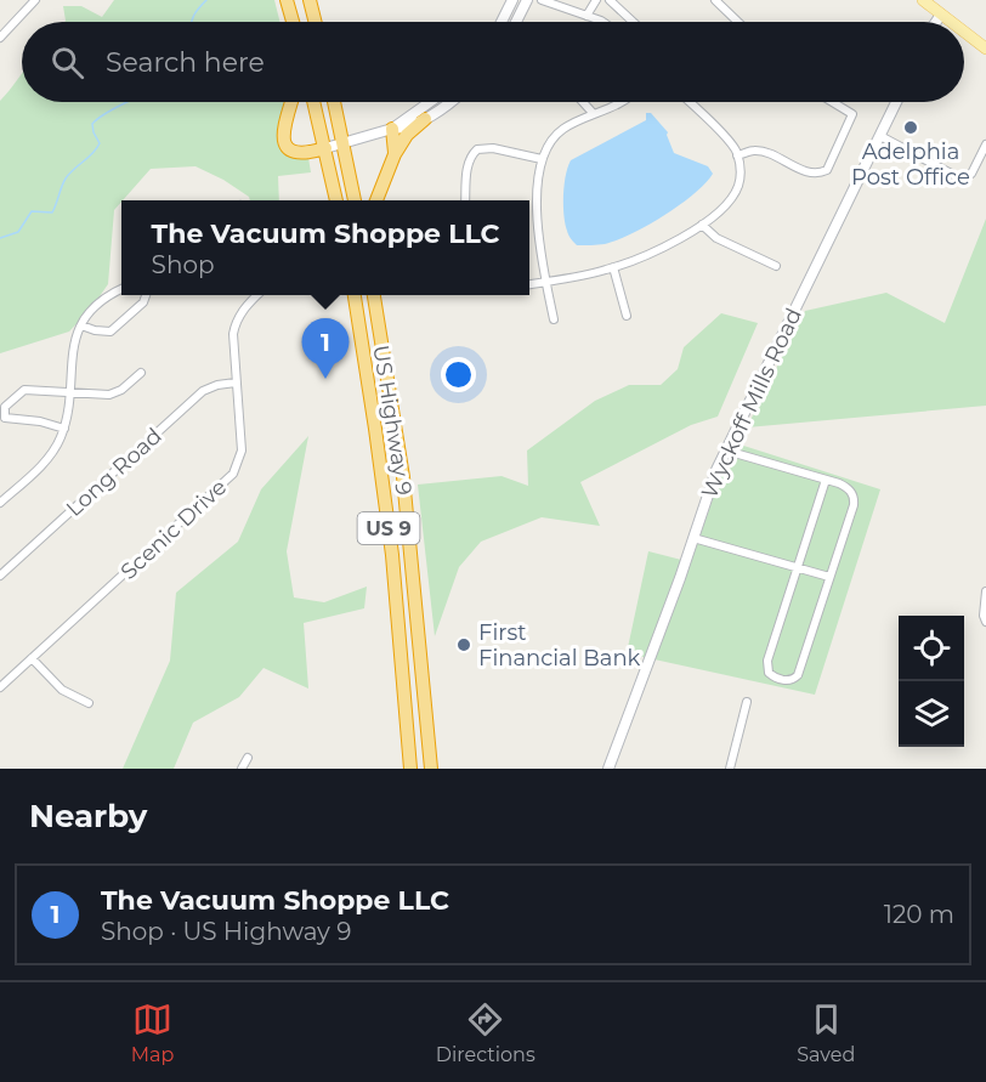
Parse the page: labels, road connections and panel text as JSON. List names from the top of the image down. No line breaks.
{"streets":{"highway":["US Highway 9","US 9"],"street":["Wyckoff Mills Road","Long Road","Scenic Drive"]},"crossings":[["Long Road","Scenic Drive"]],"places":["Adelphia Post Office","First Financial Bank"],"page":{"search":"Search here","popup":["The Vacuum Shoppe LLC","Shop"],"pins":"1","heading":"Nearby","list":[{"mark":"1","name":"The Vacuum Shoppe LLC","note":"Shop · US Highway 9","value":"120 m"}],"nav":["Map","Directions","Saved"]}}
